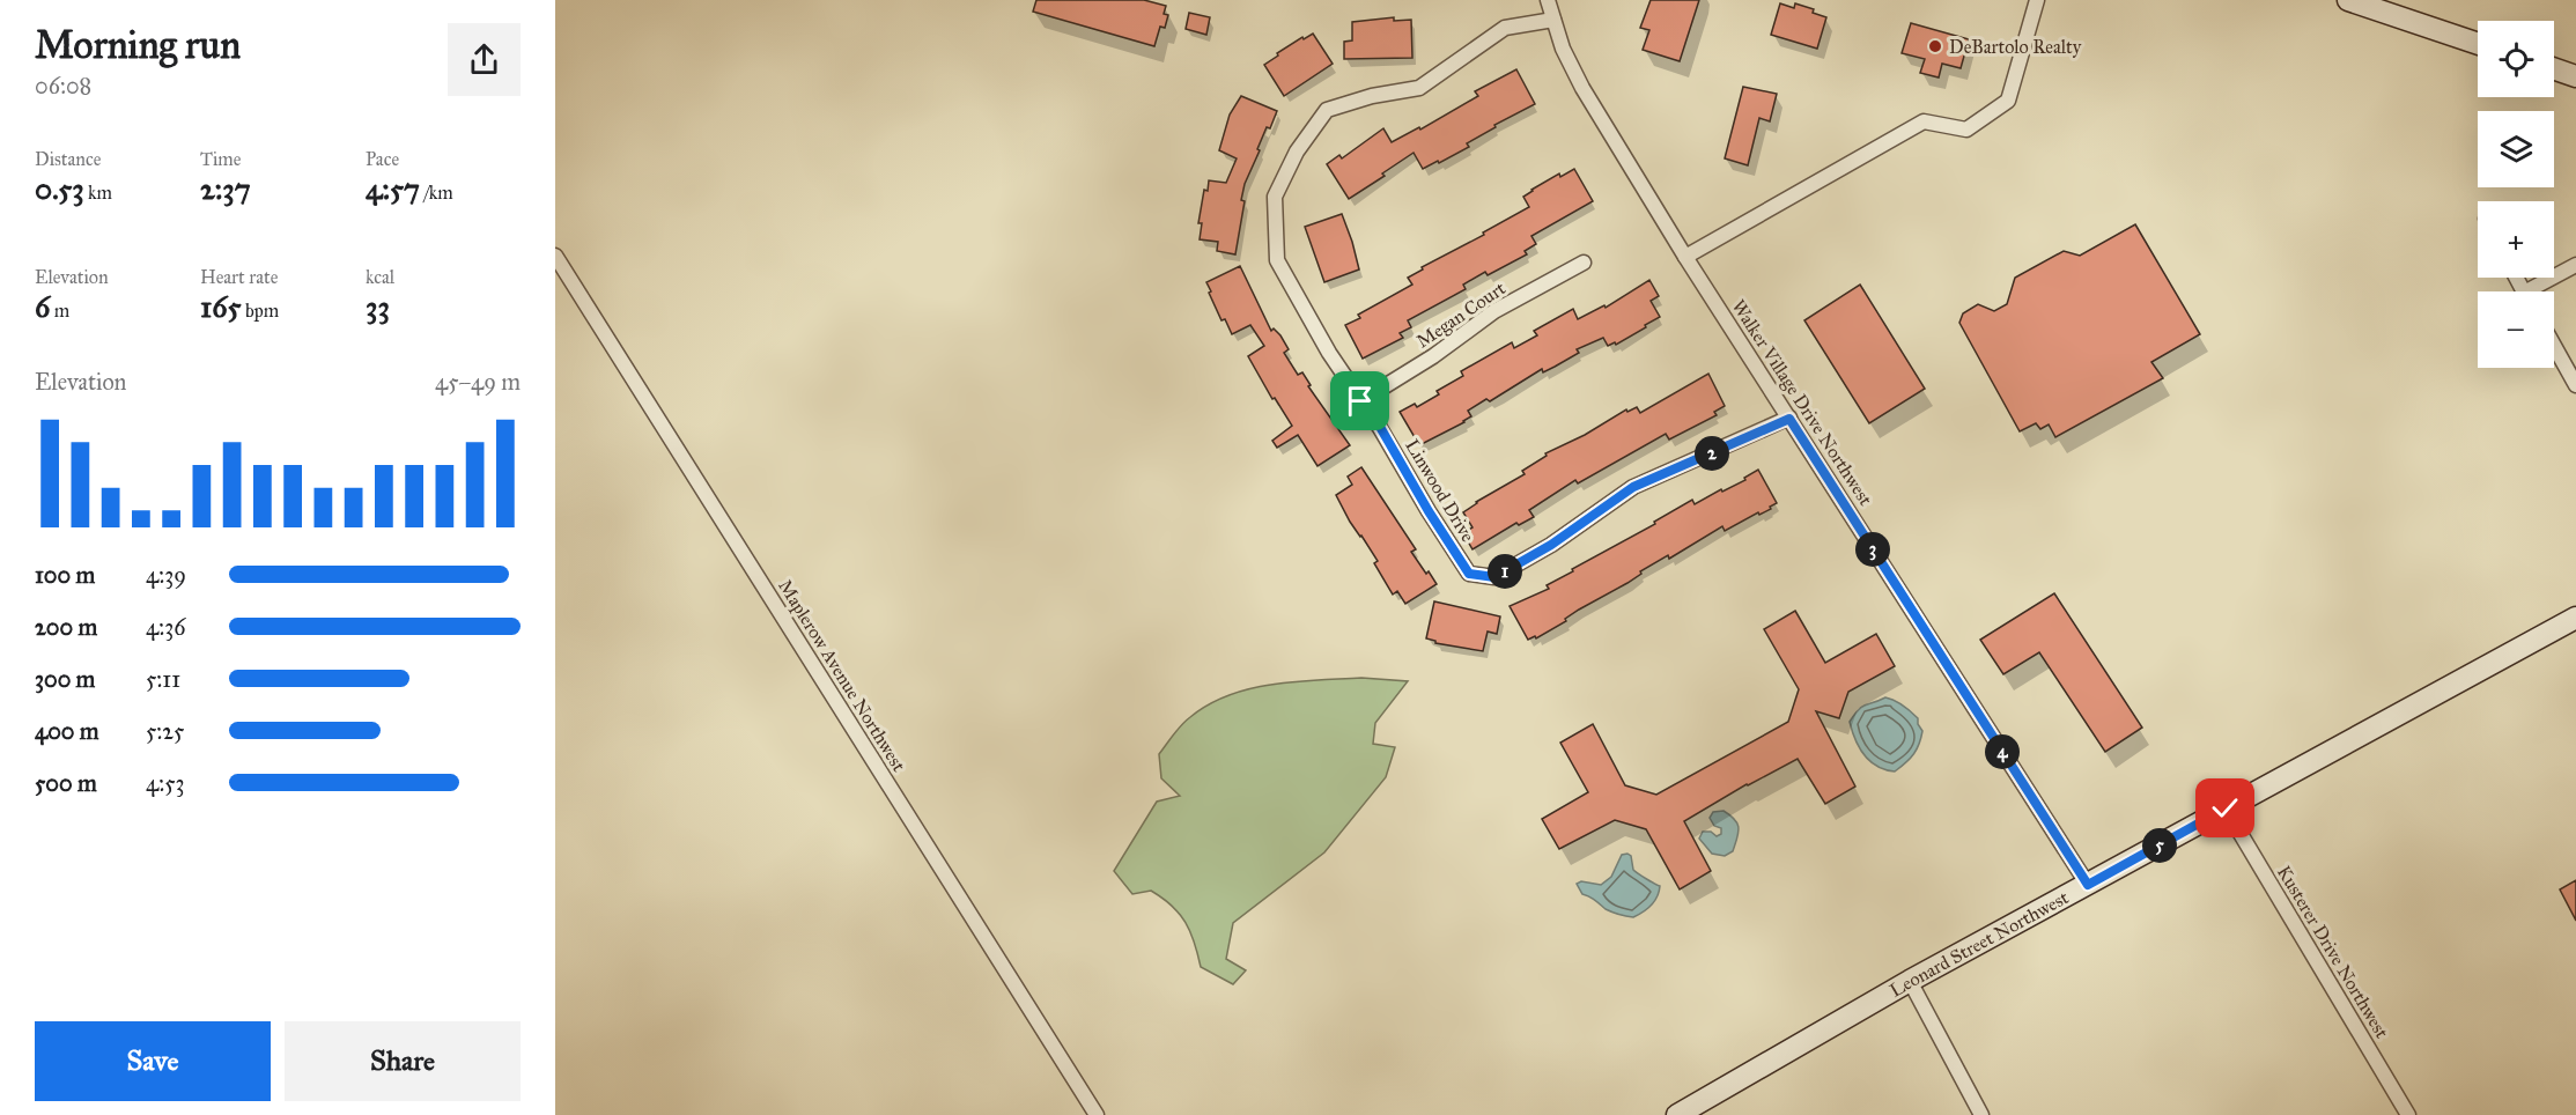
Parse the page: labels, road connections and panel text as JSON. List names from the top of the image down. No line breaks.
{"streets":{"main road":["Leonard Street Northwest"],"street":["Megan Court","Walker Village Drive Northwest","Linwood Drive","Maplerow Avenue Northwest","Kusterer Drive Northwest"]},"crossings":[["Megan Court","Linwood Drive"],["Walker Village Drive Northwest","Linwood Drive"],["Walker Village Drive Northwest","Leonard Street Northwest"],["Leonard Street Northwest","Kusterer Drive Northwest"]],"places":["DeBartolo Realty"],"page":{"heading":["Morning run","06:08"],"map_buttons":["+","−"],"stats":[["Distance","0.53 km"],["Time","2:37"],["Pace","4:57 /km"],["Elevation","6 m"],["Heart rate","165 bpm"],["kcal","33"]],"chart":["Elevation","45–49 m"],"pins":["2","3","1","4","5"],"list":[{"name":"100 m","note":"4:39"},{"name":"200 m","note":"4:36"},{"name":"300 m","note":"5:11"},{"name":"400 m","note":"5:25"},{"name":"500 m","note":"4:53"}],"buttons":["Save","Share"]}}
